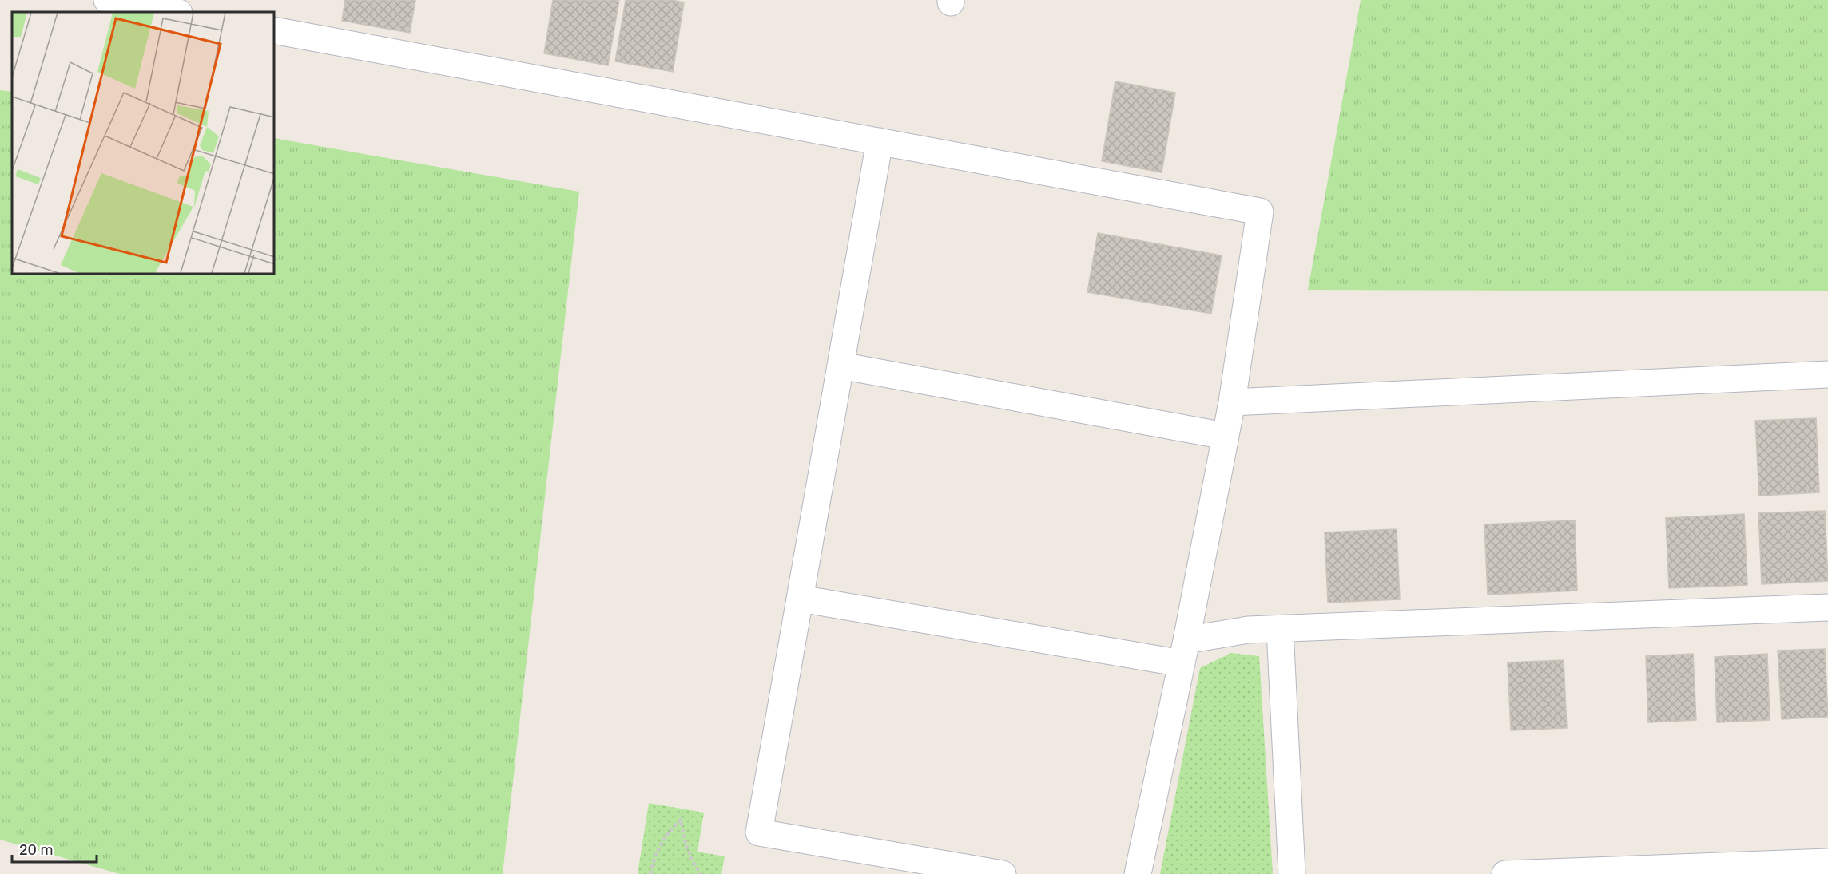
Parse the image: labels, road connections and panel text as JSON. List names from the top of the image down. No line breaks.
{"scale_bar":"20 m"}
